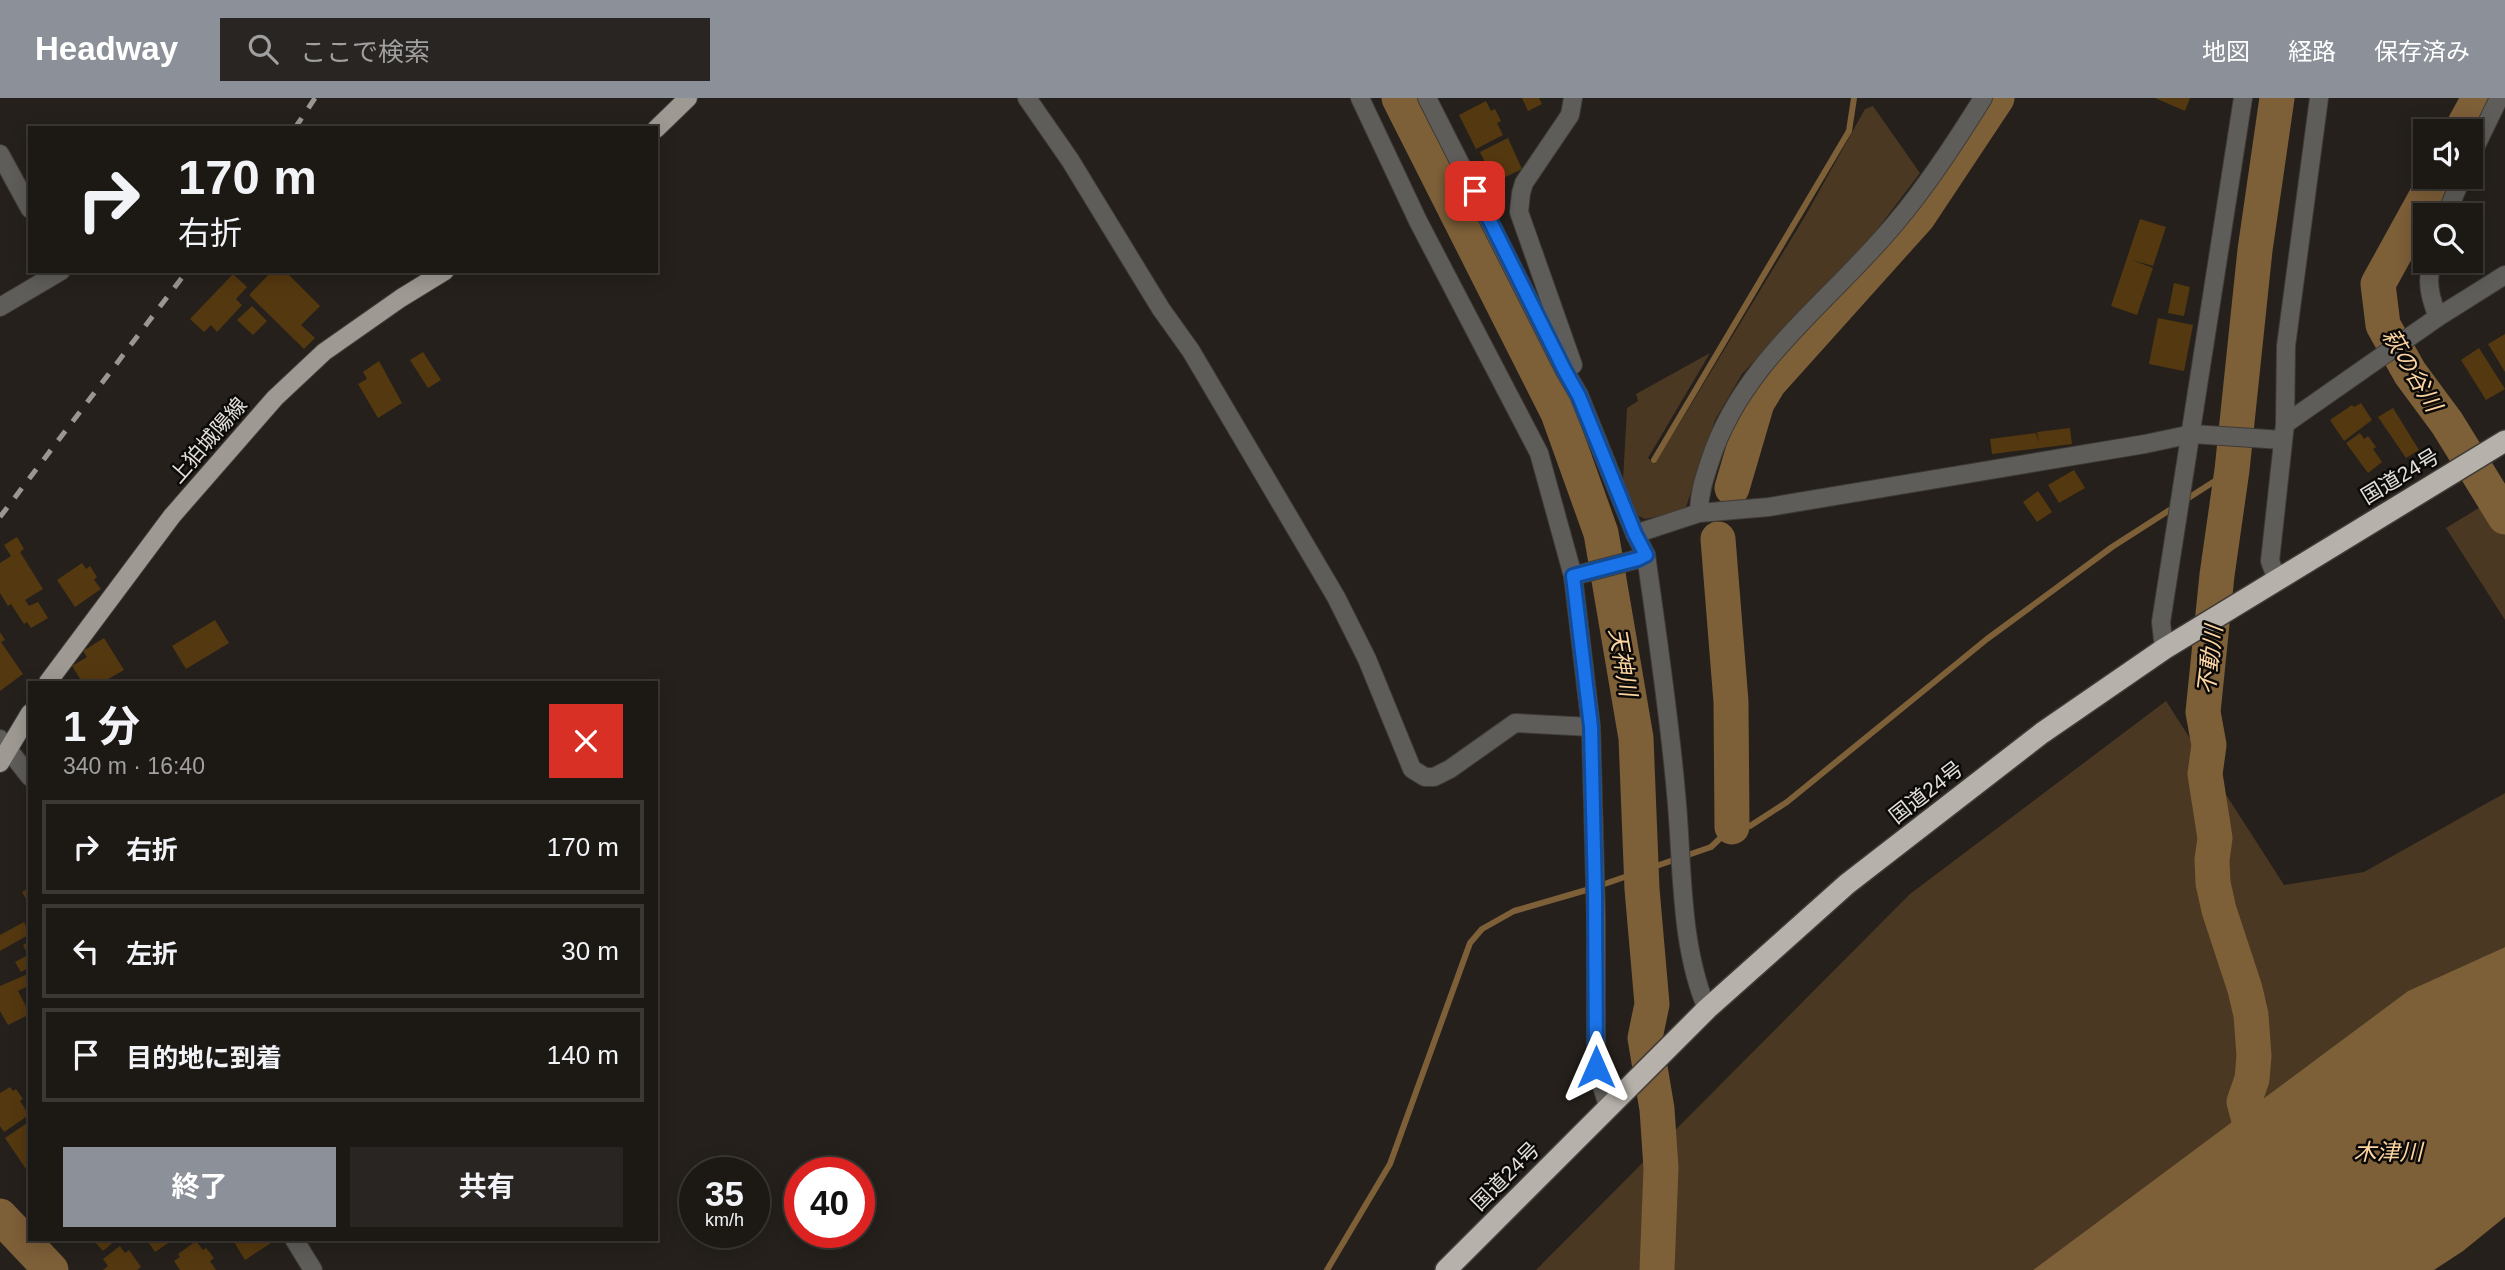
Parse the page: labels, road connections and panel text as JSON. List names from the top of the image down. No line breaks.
{"streets":{"highway":["国道24号"],"main road":["上狛城陽線"]},"water":["萩の谷川","不動川","天神川","木津川"],"page":{"header":"Headway","search":"ここで検索","nav":["地図","経路","保存済み"],"turn":["170 m","右折"],"heading":["1 分","340 m · 16:40"],"list":[{"name":"右折","value":"170 m"},{"name":"左折","value":"30 m"},{"name":"目的地に到着","value":"140 m"}],"buttons":["終了","共有"],"speed":"35 km/h","limit":"40"}}
